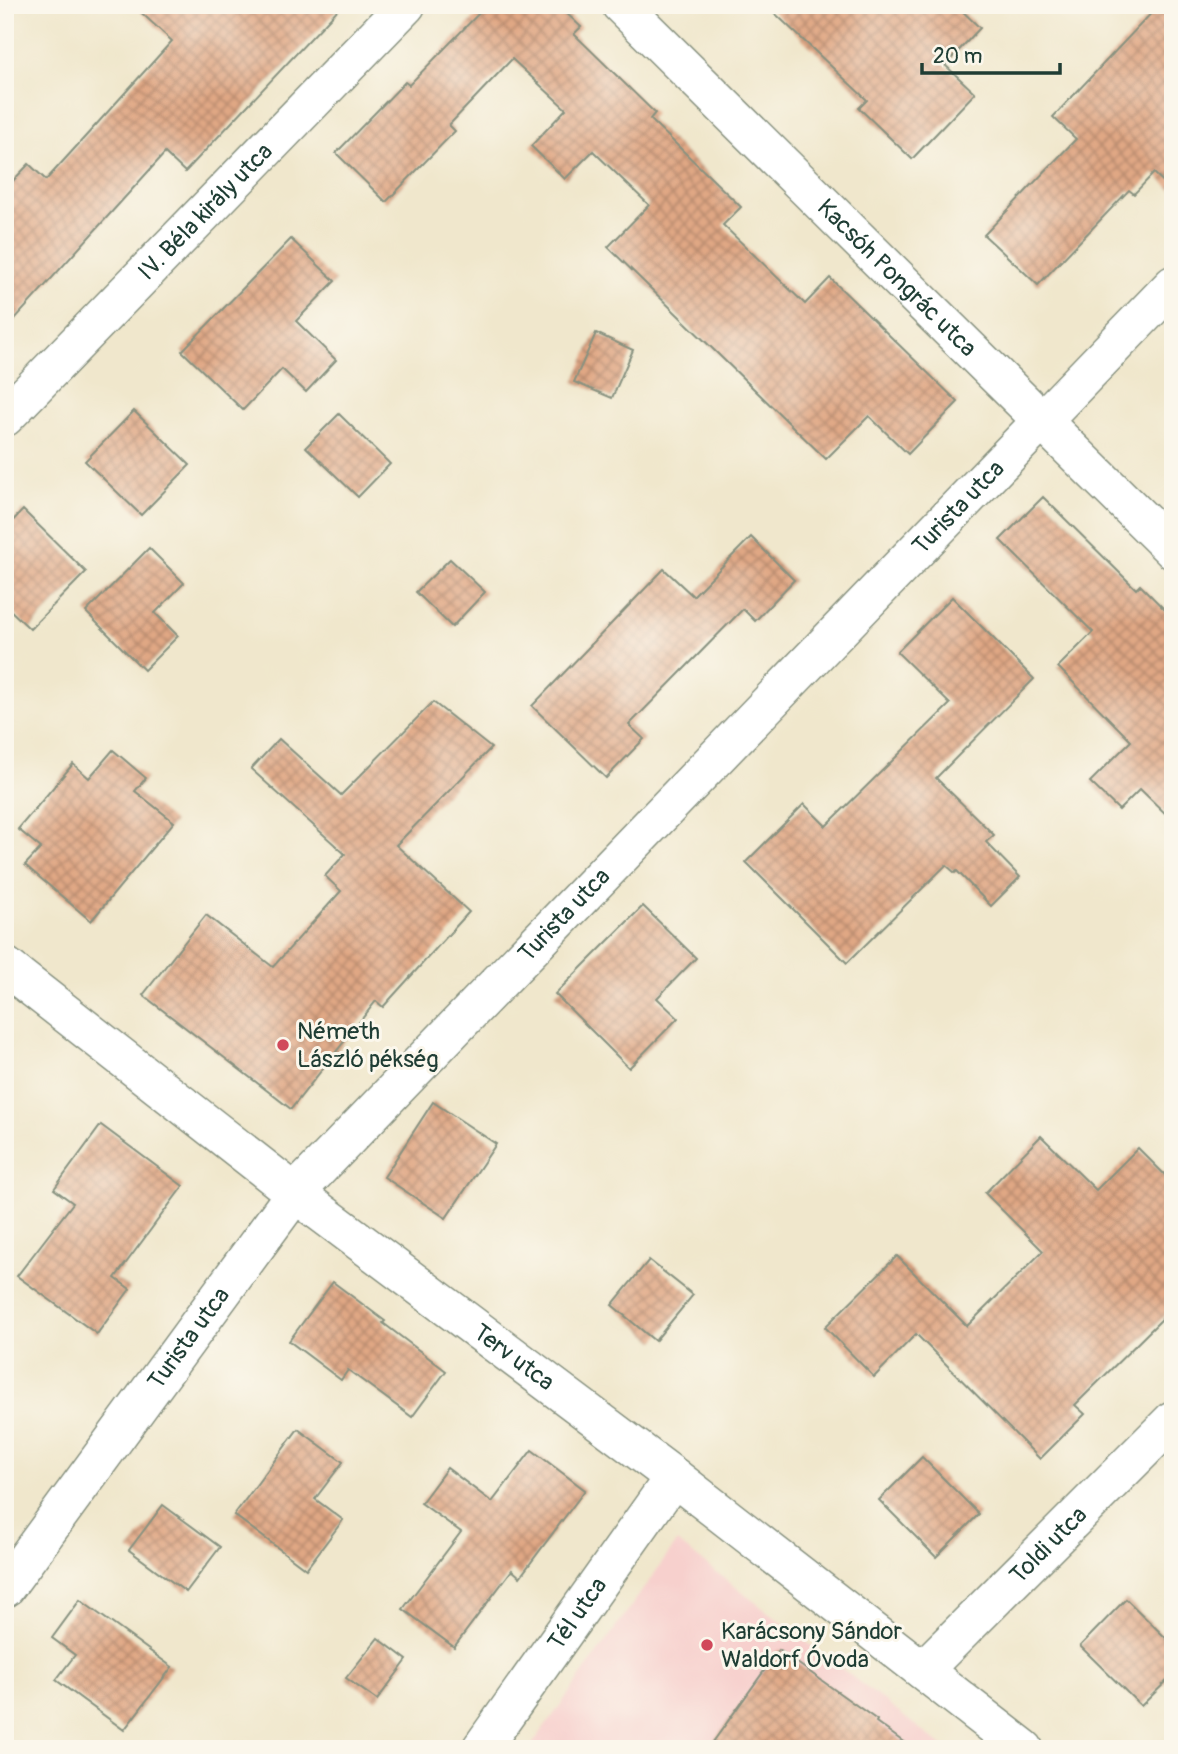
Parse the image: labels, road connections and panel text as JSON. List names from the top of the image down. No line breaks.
{"streets":{"street":["IV. Béla király utca","Kacsóh Pongrác utca","Turista utca","Terv utca","Toldi utca","Tél utca"]},"crossings":[["Kacsóh Pongrác utca","Turista utca"],["Turista utca","Terv utca"],["Terv utca","Toldi utca"],["Terv utca","Tél utca"]],"places":["Németh László pékség","Karácsony Sándor Waldorf Óvoda"],"scale_bar":"20 m"}
